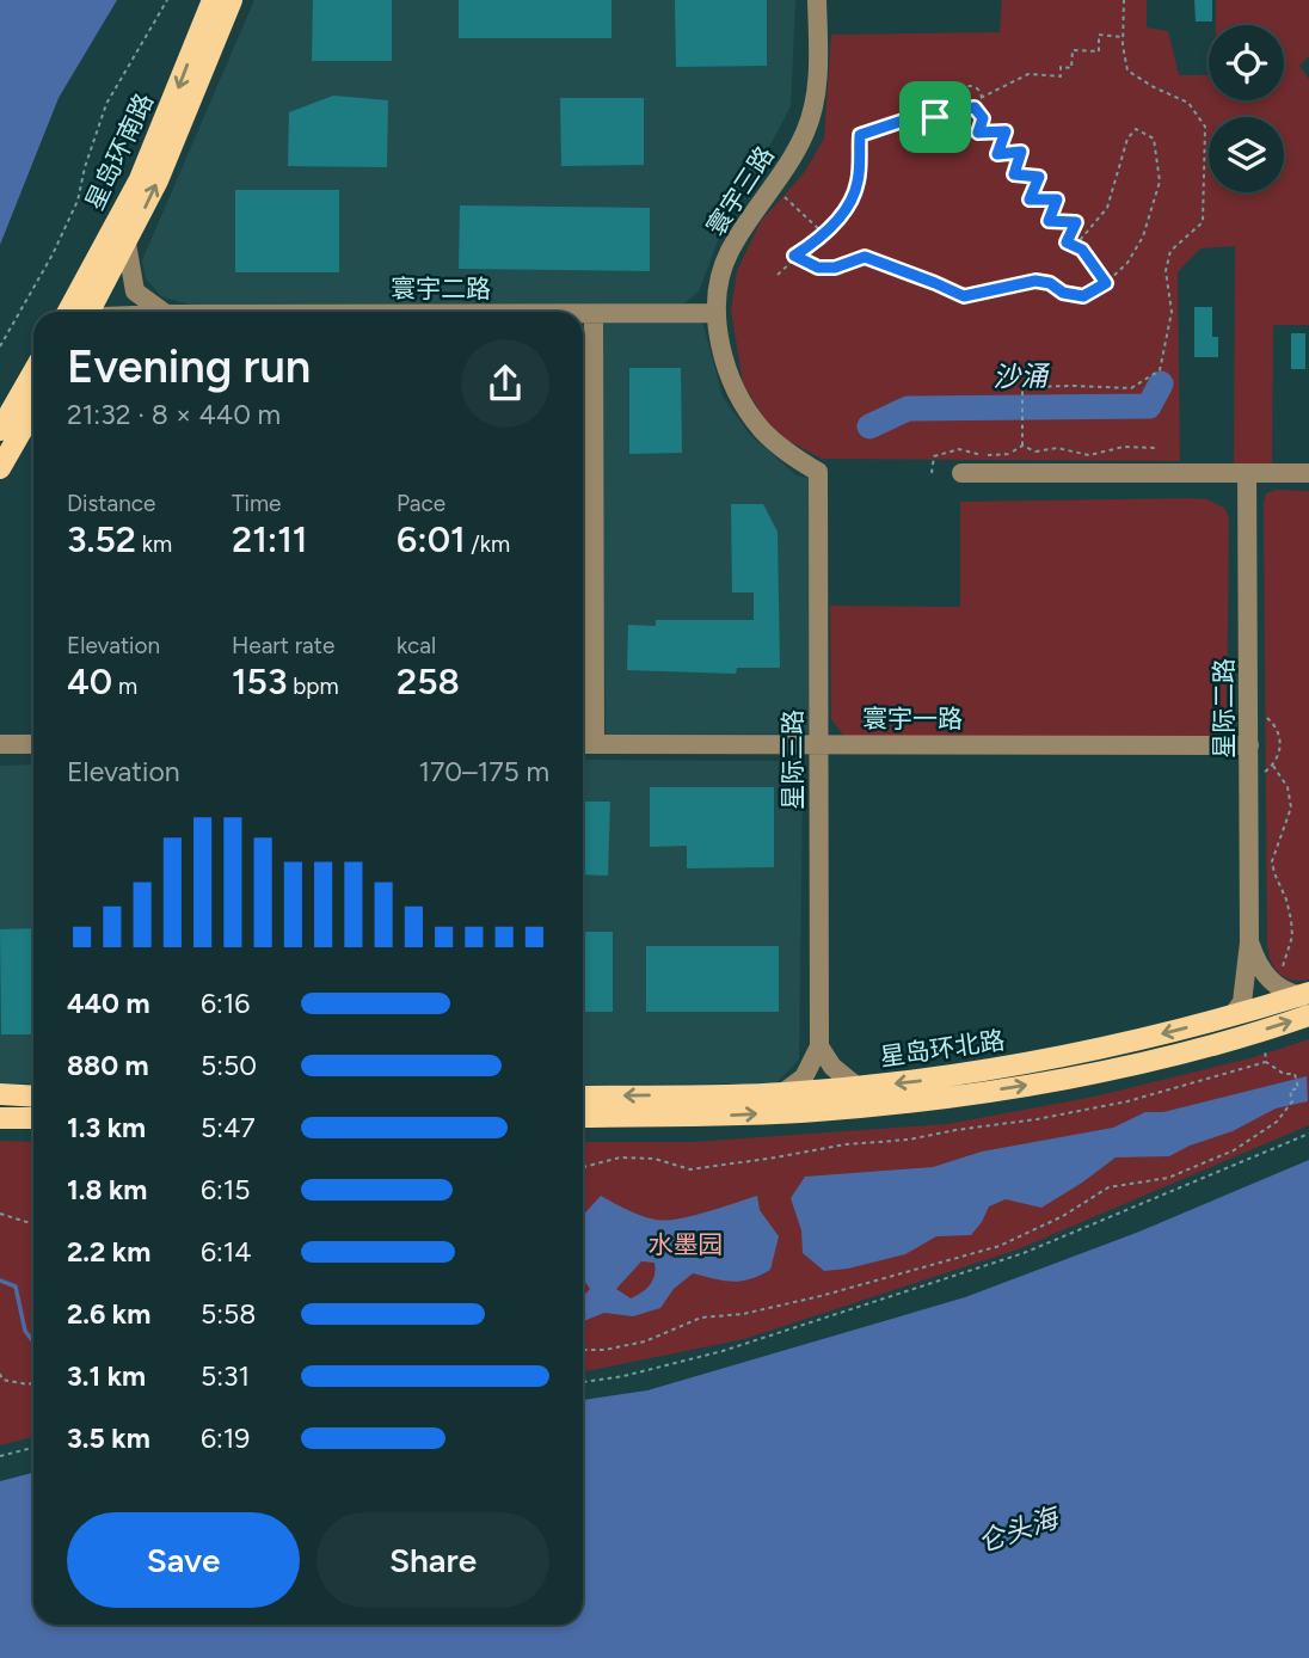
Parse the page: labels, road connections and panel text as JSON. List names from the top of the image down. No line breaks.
{"streets":{"main road":["星岛环南路","星岛环北路"],"street":["寰宇三路","寰宇二路","星际二路","寰宇一路","星际三路"]},"crossings":[["寰宇三路","寰宇二路"],["寰宇三路","星际三路"],["星际二路","寰宇一路"],["星际二路","星岛环北路"],["寰宇一路","星际三路"]],"water":["沙涌","仑头海"],"parks":["水墨园"],"page":{"heading":["Evening run","21:32 · 8 × 440 m"],"stats":[["Distance","3.52 km"],["Time","21:11"],["Pace","6:01 /km"],["Elevation","40 m"],["Heart rate","153 bpm"],["kcal","258"]],"chart":["Elevation","170–175 m"],"list":[{"name":"440 m","note":"6:16"},{"name":"880 m","note":"5:50"},{"name":"1.3 km","note":"5:47"},{"name":"1.8 km","note":"6:15"},{"name":"2.2 km","note":"6:14"},{"name":"2.6 km","note":"5:58"},{"name":"3.1 km","note":"5:31"},{"name":"3.5 km","note":"6:19"}],"buttons":["Save","Share"]}}
